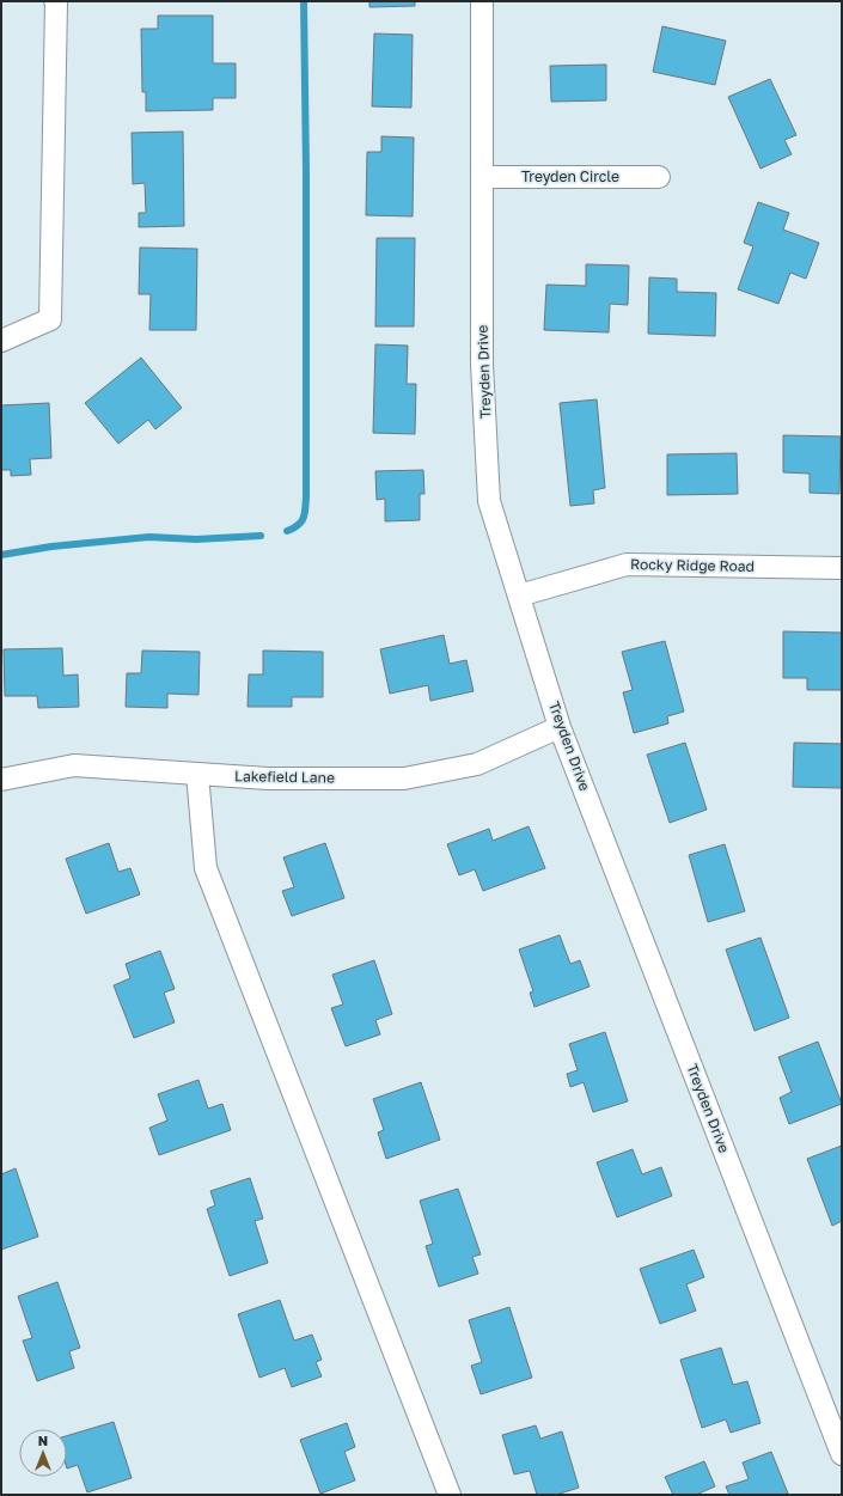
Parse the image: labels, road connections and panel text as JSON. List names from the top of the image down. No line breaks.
{"streets":{"street":["Treyden Circle","Treyden Drive","Rocky Ridge Road","Lakefield Lane"]},"crossings":[["Treyden Circle","Treyden Drive"],["Treyden Drive","Rocky Ridge Road"],["Treyden Drive","Lakefield Lane"]],"north":"top"}
